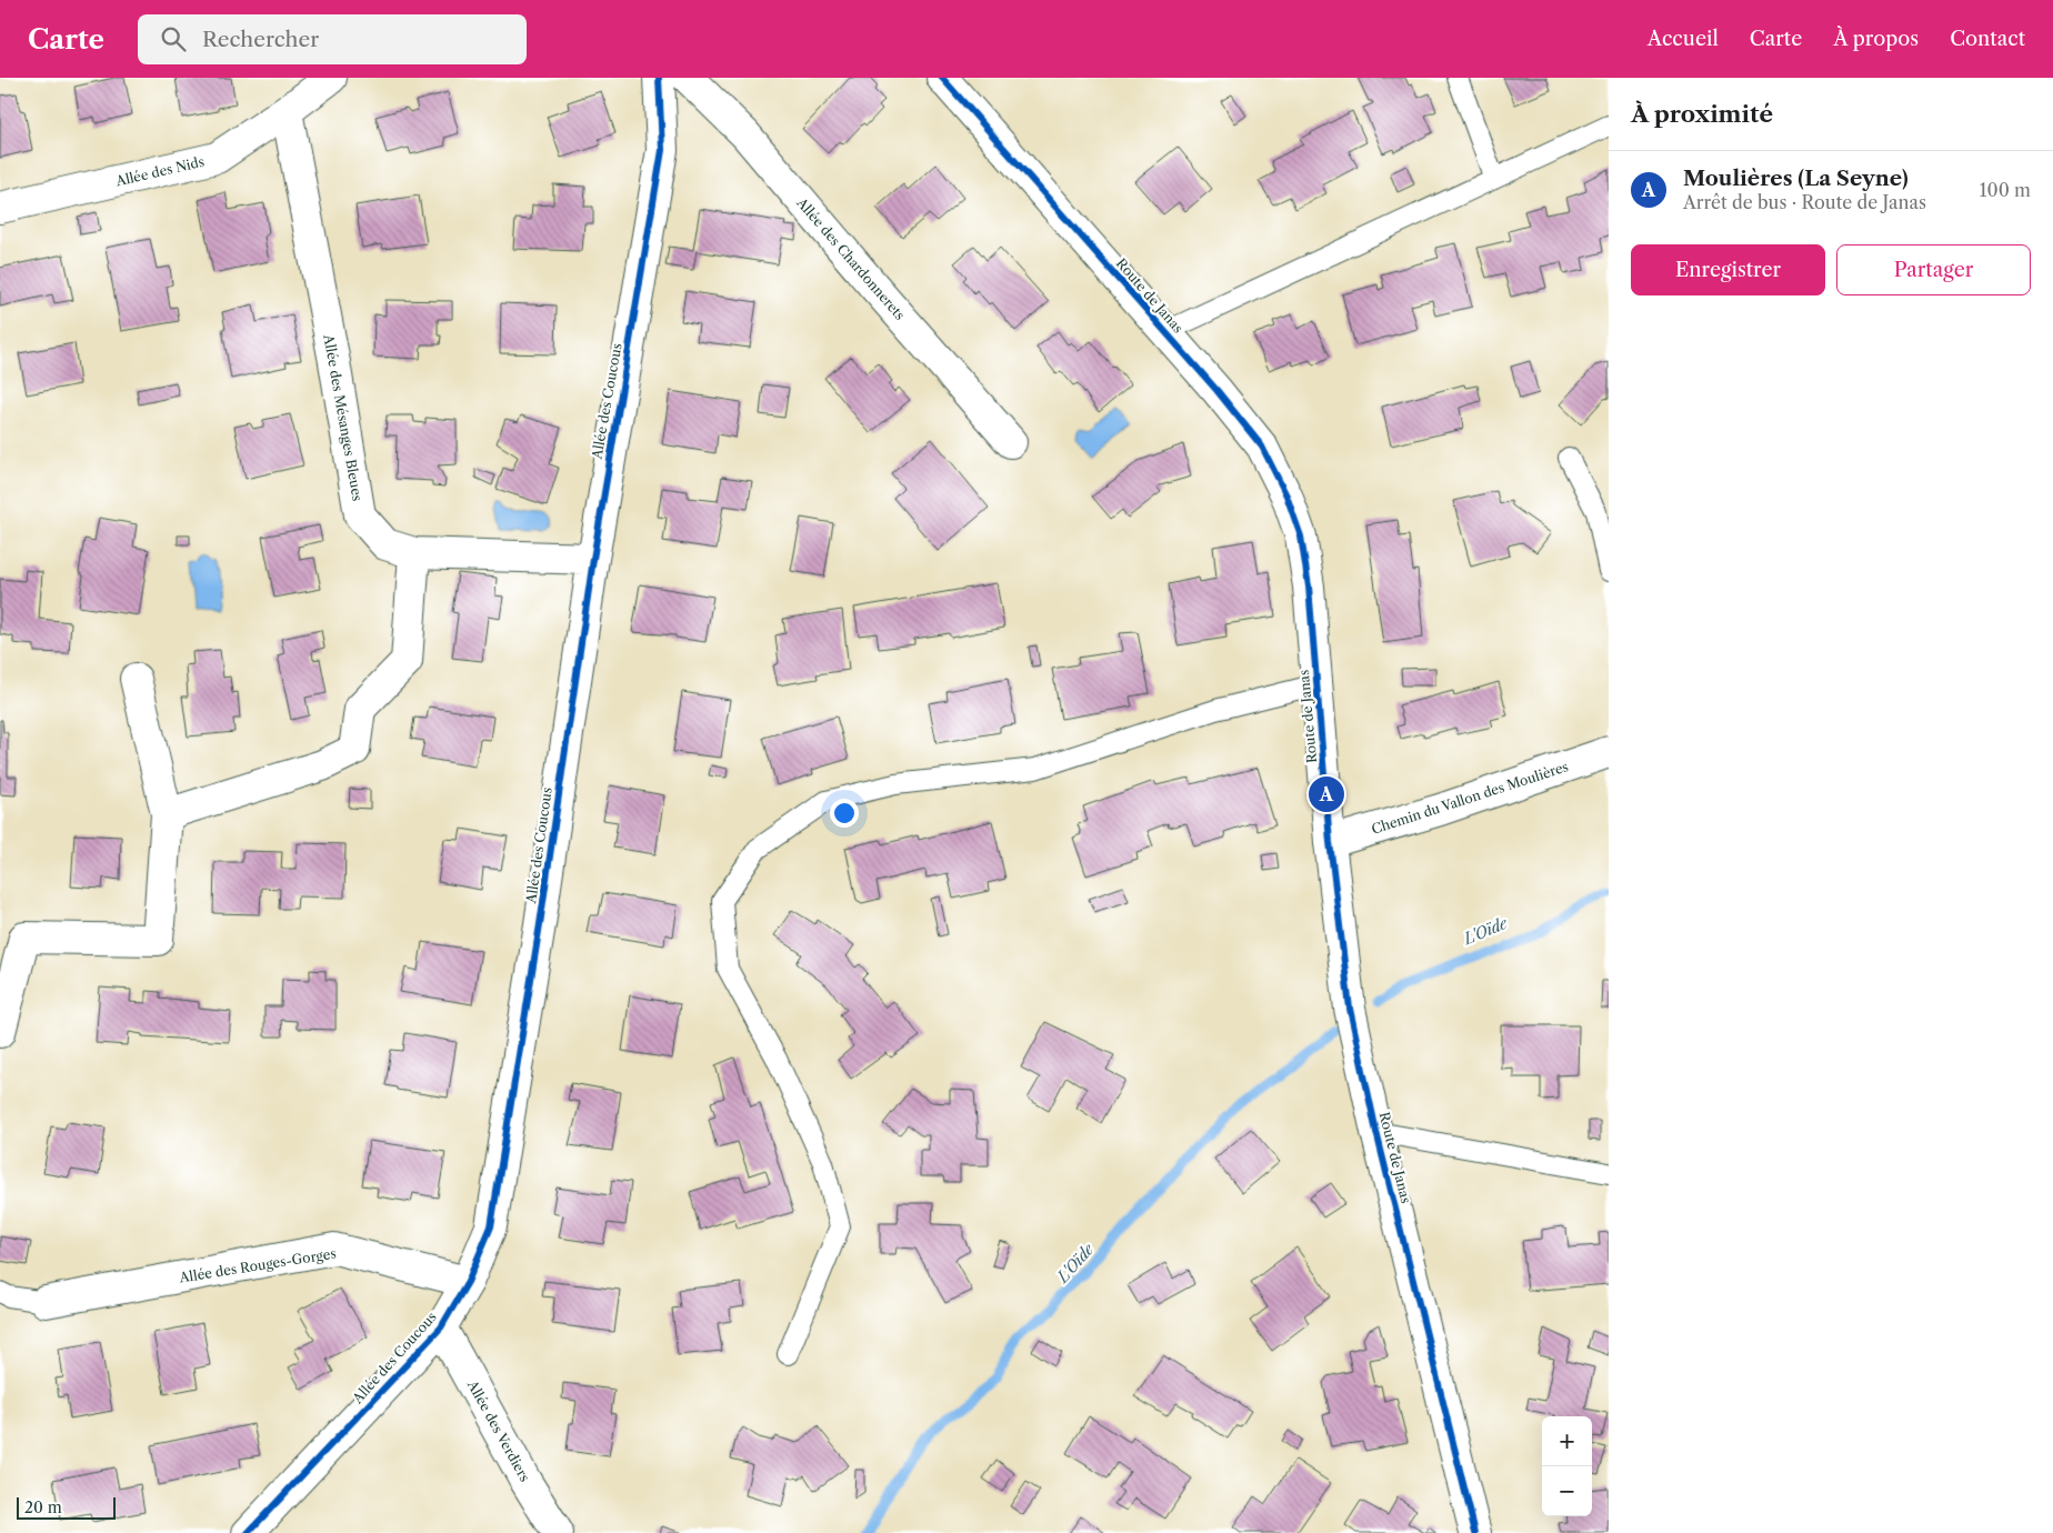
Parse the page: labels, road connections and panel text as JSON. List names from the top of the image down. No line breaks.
{"streets":{"street":["Allée des Nids","Allée des Chardonnerets","Route de Janas","Allée des Coucous","Allée des Mésanges Bleues","Chemin du Vallon des Moulières","Allée des Rouges-Gorges","Allée des Verdiers"]},"crossings":[["Allée des Nids","Allée des Mésanges Bleues"],["Route de Janas","Chemin du Vallon des Moulières"],["Allée des Coucous","Allée des Mésanges Bleues"],["Allée des Coucous","Allée des Rouges-Gorges"],["Allée des Coucous","Allée des Verdiers"]],"water":["L'Oïde"],"scale_bar":"20 m","page":{"header":"Carte","search":"Rechercher","nav":["Accueil","Carte","À propos","Contact"],"heading":"À proximité","list":[{"mark":"A","name":"Moulières (La Seyne)","note":"Arrêt de bus · Route de Janas","value":"100 m"}],"buttons":["Enregistrer","Partager"],"pins":"A","map_buttons":["+","−"],"scale":"20 m"}}
